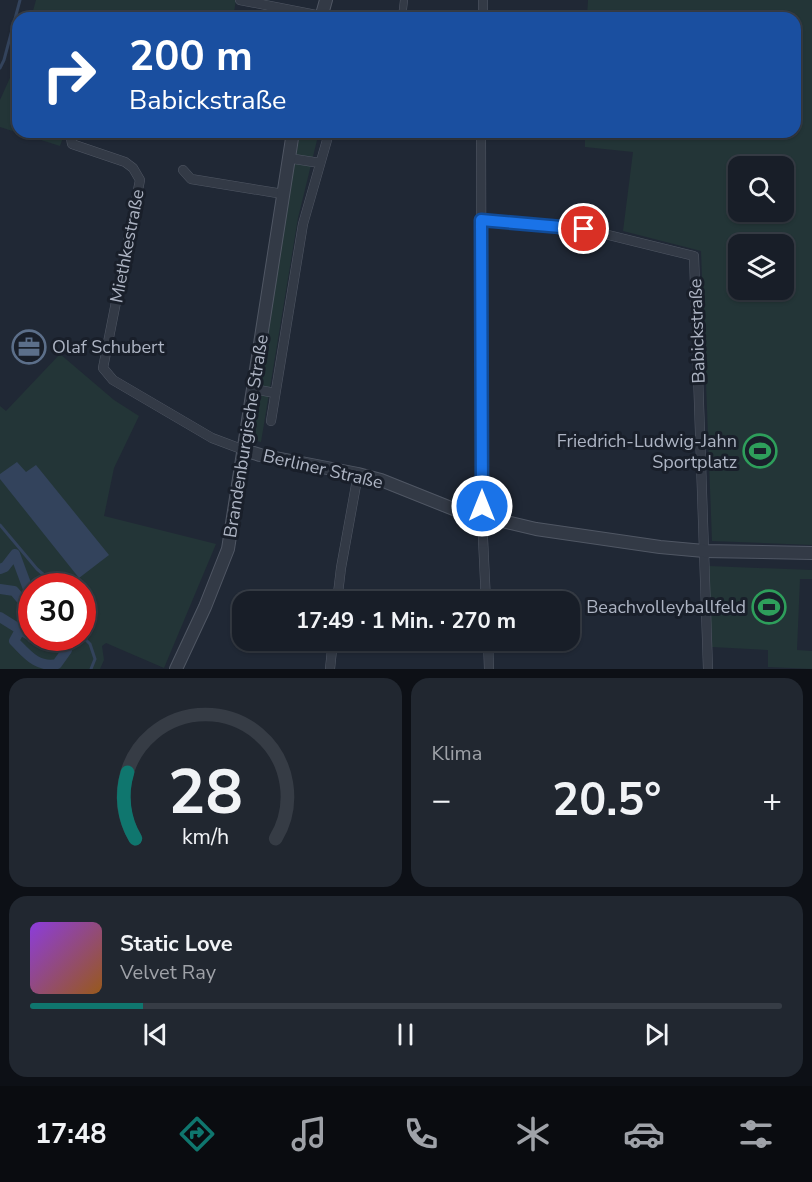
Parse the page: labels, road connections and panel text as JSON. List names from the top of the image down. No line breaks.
{"streets":{"street":["Miethkestraße","Babickstraße","Brandenburgische Straße","Berliner Straße"]},"crossings":[["Miethkestraße","Berliner Straße"],["Babickstraße","Berliner Straße"],["Brandenburgische Straße","Berliner Straße"]],"places":{"office":["Olaf Schubert"],"sports":["Friedrich-Ludwig-Jahn Sportplatz","Beachvolleyballfeld"]},"page":{"turn":["200 m","Babickstraße"],"limit":"30","trip":"17:49 · 1 Min. · 270 m","tile":"Klima","heat":["−","20.5°","+"],"song":["Static Love","Velvet Ray"],"tabs":"17:48","gauge":["28","km/h"]}}
